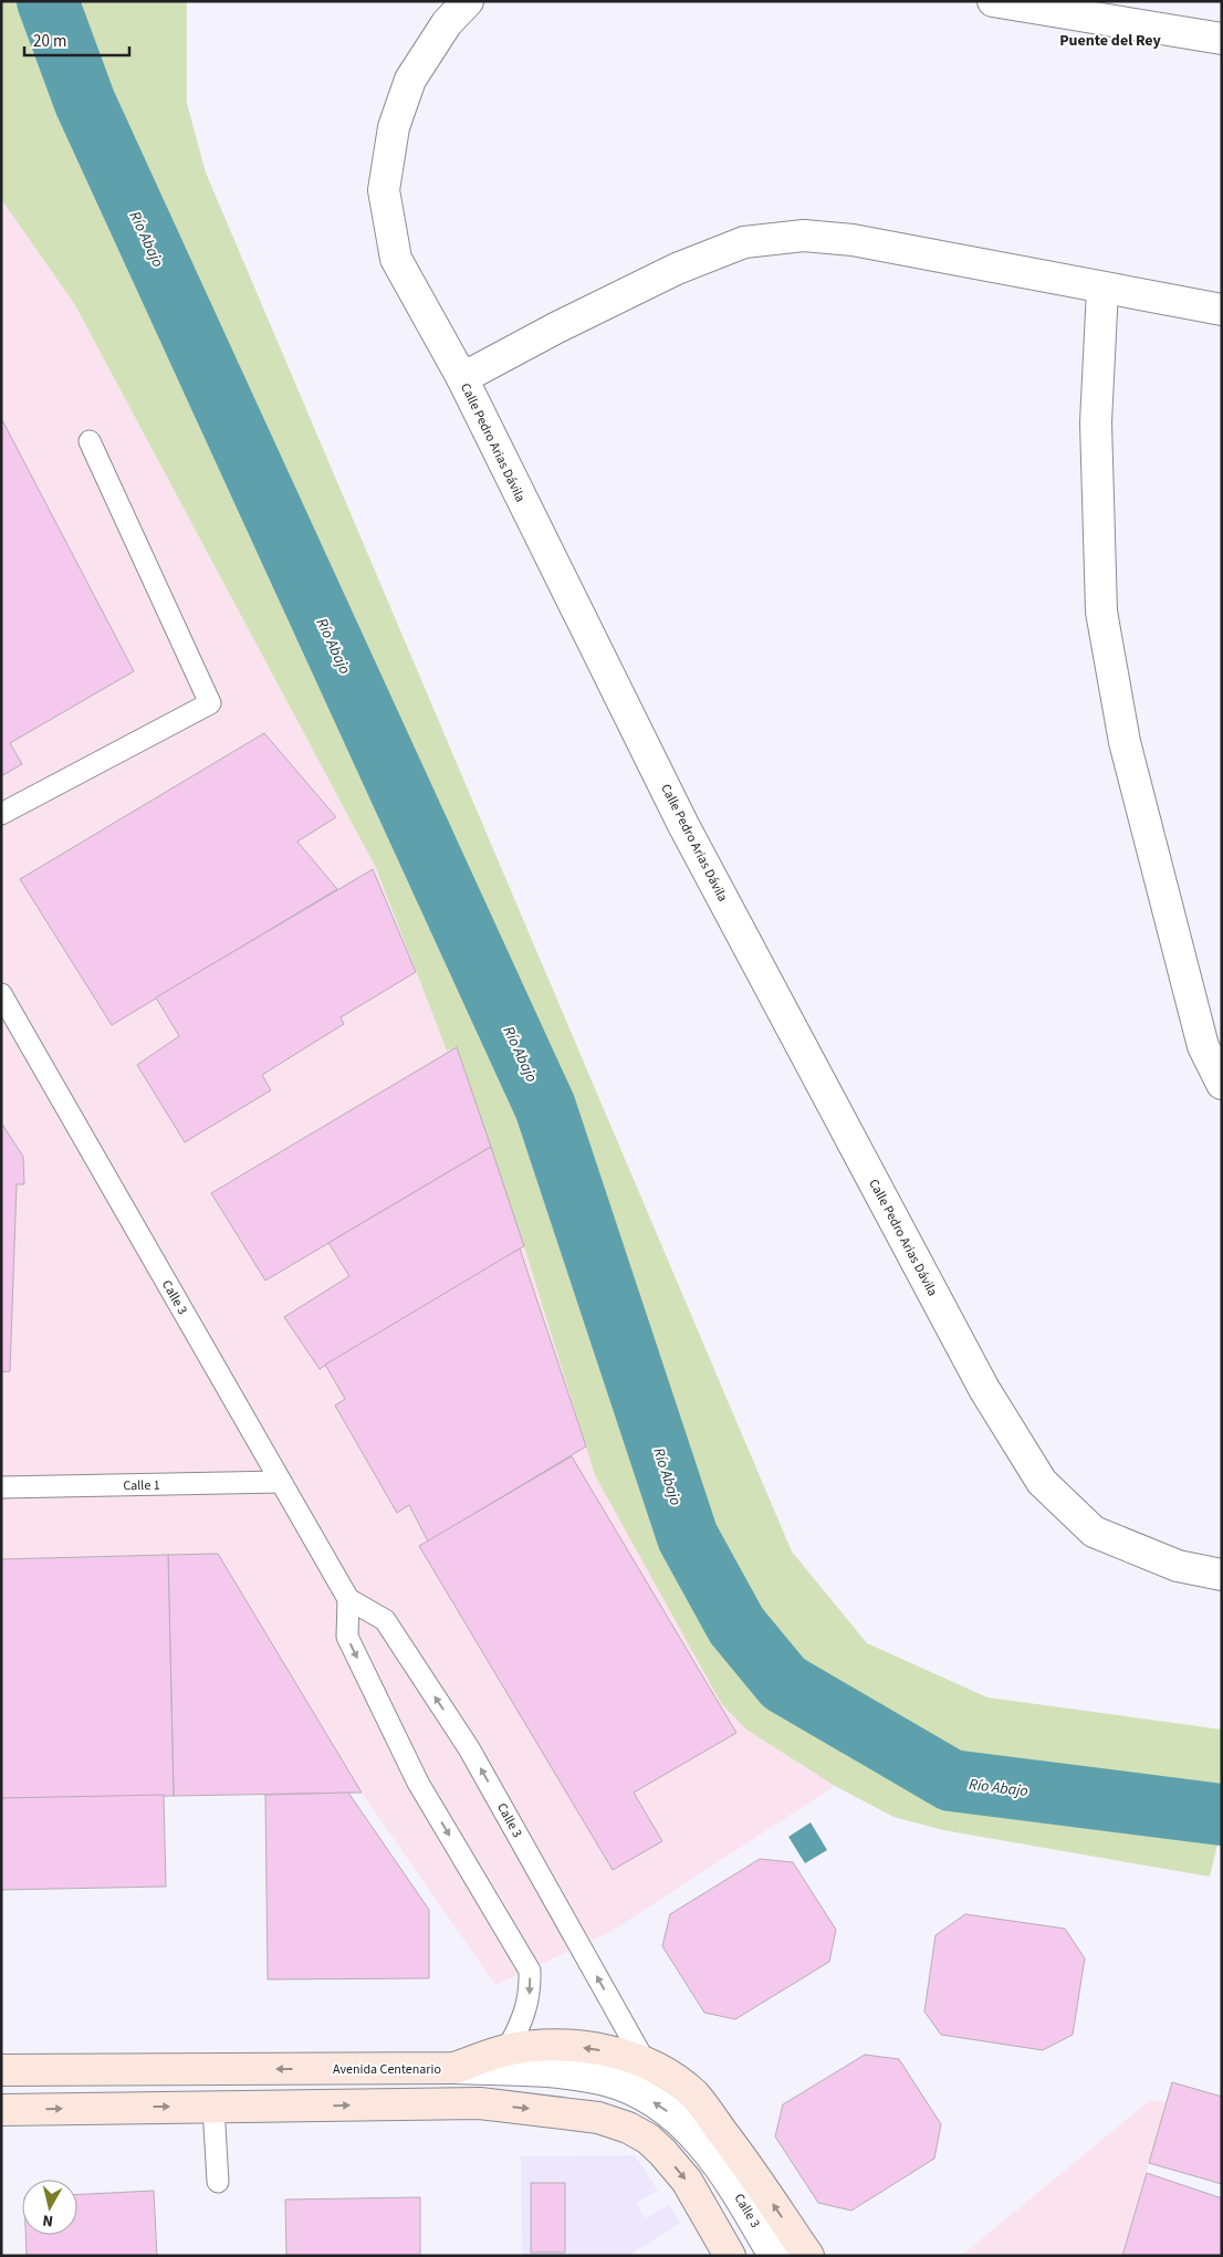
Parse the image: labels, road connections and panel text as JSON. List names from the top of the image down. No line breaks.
{"streets":{"main road":["Avenida Centenario"],"street":["Calle Pedro Arias Dávila","Calle 3"],"lane":["Calle 1"]},"crossings":[["Calle 3","Calle 1"],["Calle 3","Avenida Centenario"]],"one_way":["Calle 3"],"districts":["Puente del Rey"],"water":["Río Abajo"],"scale_bar":"20 m","north":"bottom"}
